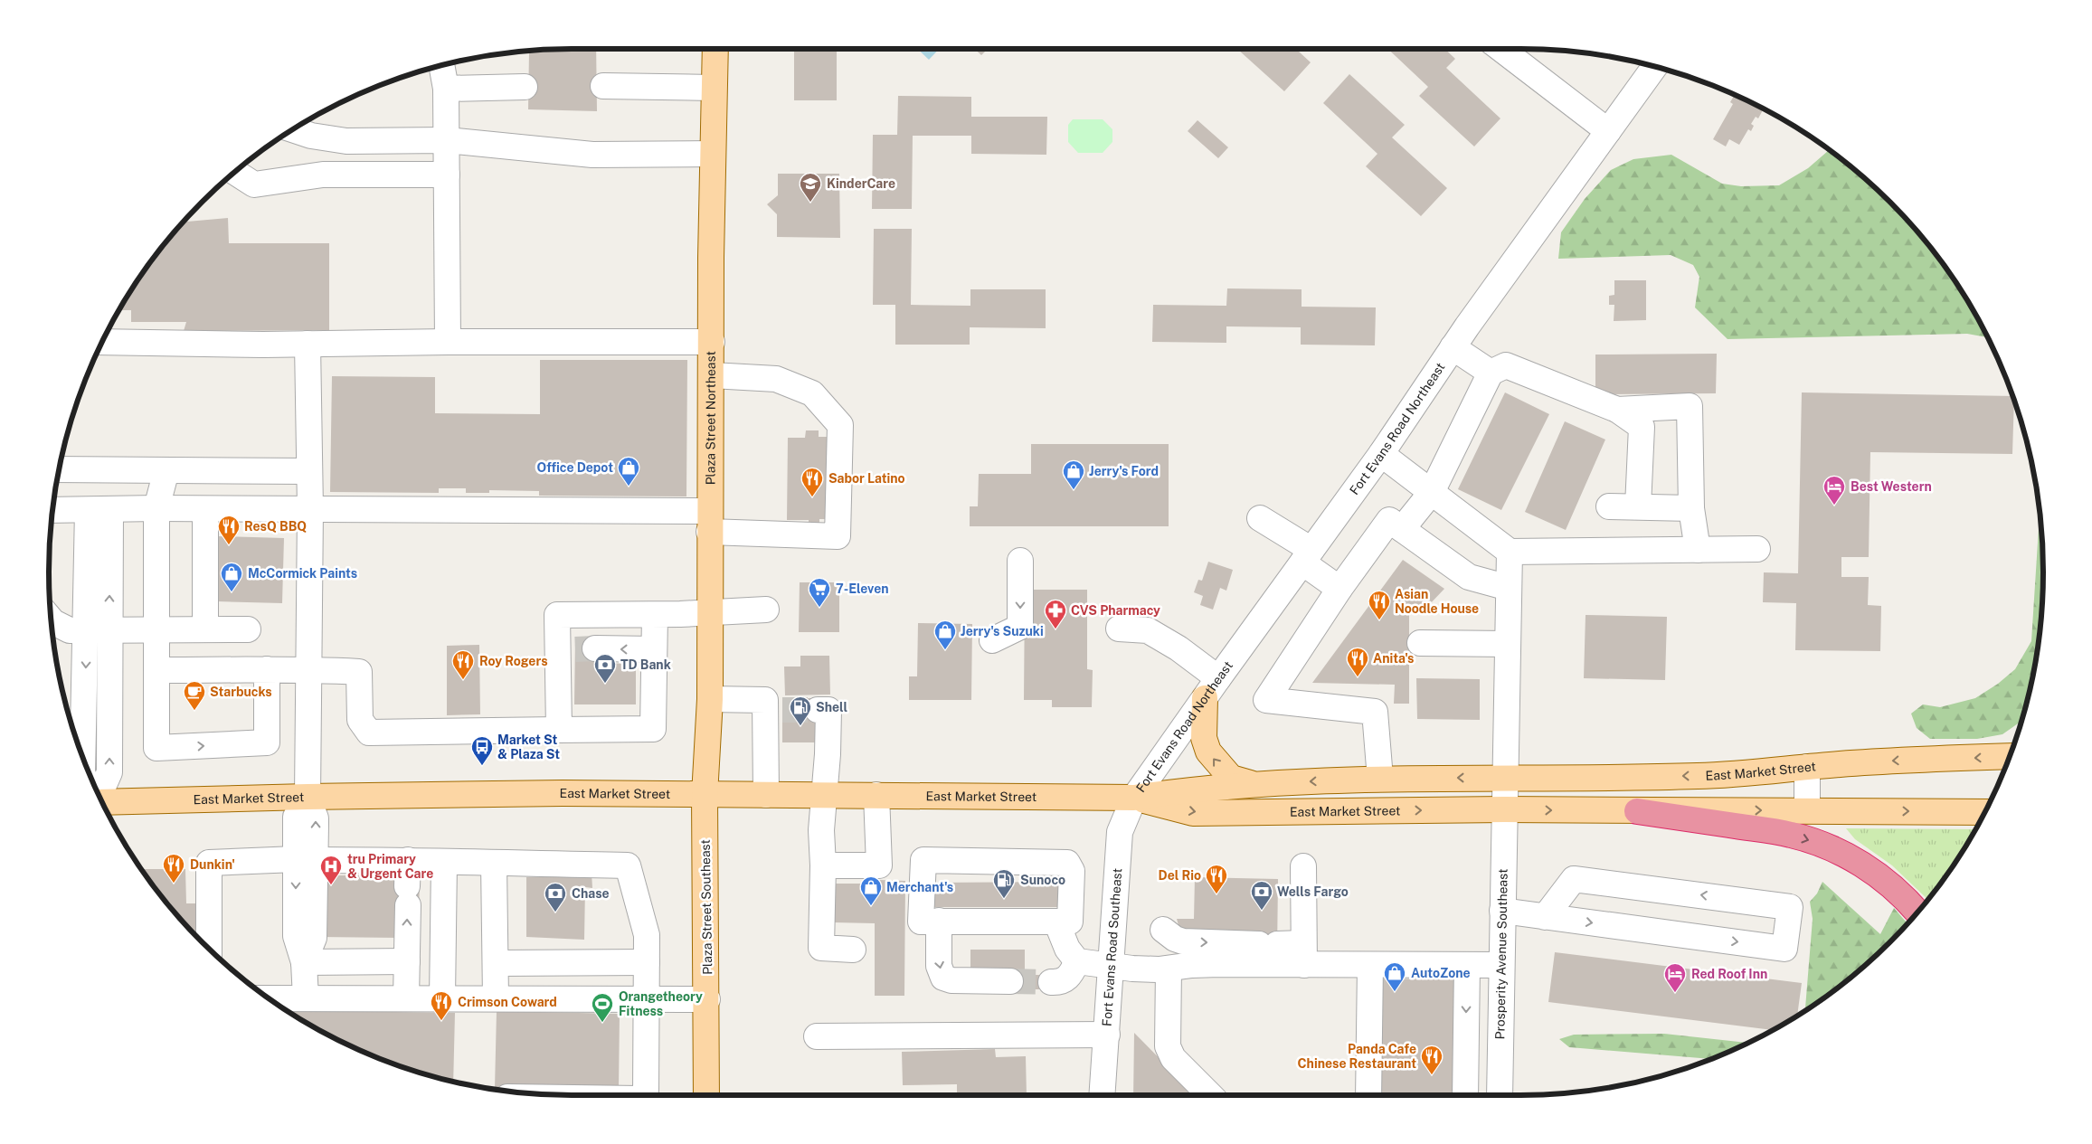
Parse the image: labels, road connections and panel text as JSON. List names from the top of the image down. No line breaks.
{"streets":{"main road":["Plaza Street Northeast","East Market Street","Plaza Street Southeast"],"street":["Fort Evans Road Northeast","Fort Evans Road Southeast","Prosperity Avenue Southeast"]},"crossings":[["Plaza Street Northeast","East Market Street"],["Plaza Street Northeast","Plaza Street Southeast"],["Fort Evans Road Northeast","East Market Street"],["Fort Evans Road Northeast","Fort Evans Road Southeast"],["East Market Street","Plaza Street Southeast"],["East Market Street","Fort Evans Road Southeast"],["East Market Street","Prosperity Avenue Southeast"]],"places":{"school or university":["KinderCare"],"shop":["Office Depot","Jerry's Ford","McCormick Paints","Jerry's Suzuki","Merchant's","AutoZone"],"restaurant":["Sabor Latino","ResQ BBQ","Asian Noodle House","Anita's","Roy Rogers","Dunkin'","Del Rio","Crimson Coward","Panda Cafe Chinese Restaurant"],"hotel":["Best Western","Red Roof Inn"],"supermarket":["7-Eleven"],"pharmacy":["CVS Pharmacy"],"bank":["TD Bank","Wells Fargo","Chase"],"cafe":["Starbucks"],"fuel station":["Shell","Sunoco"],"bus stop":["Market St & Plaza St"],"hospital":["tru Primary & Urgent Care"],"sports":["Orangetheory Fitness"]}}
